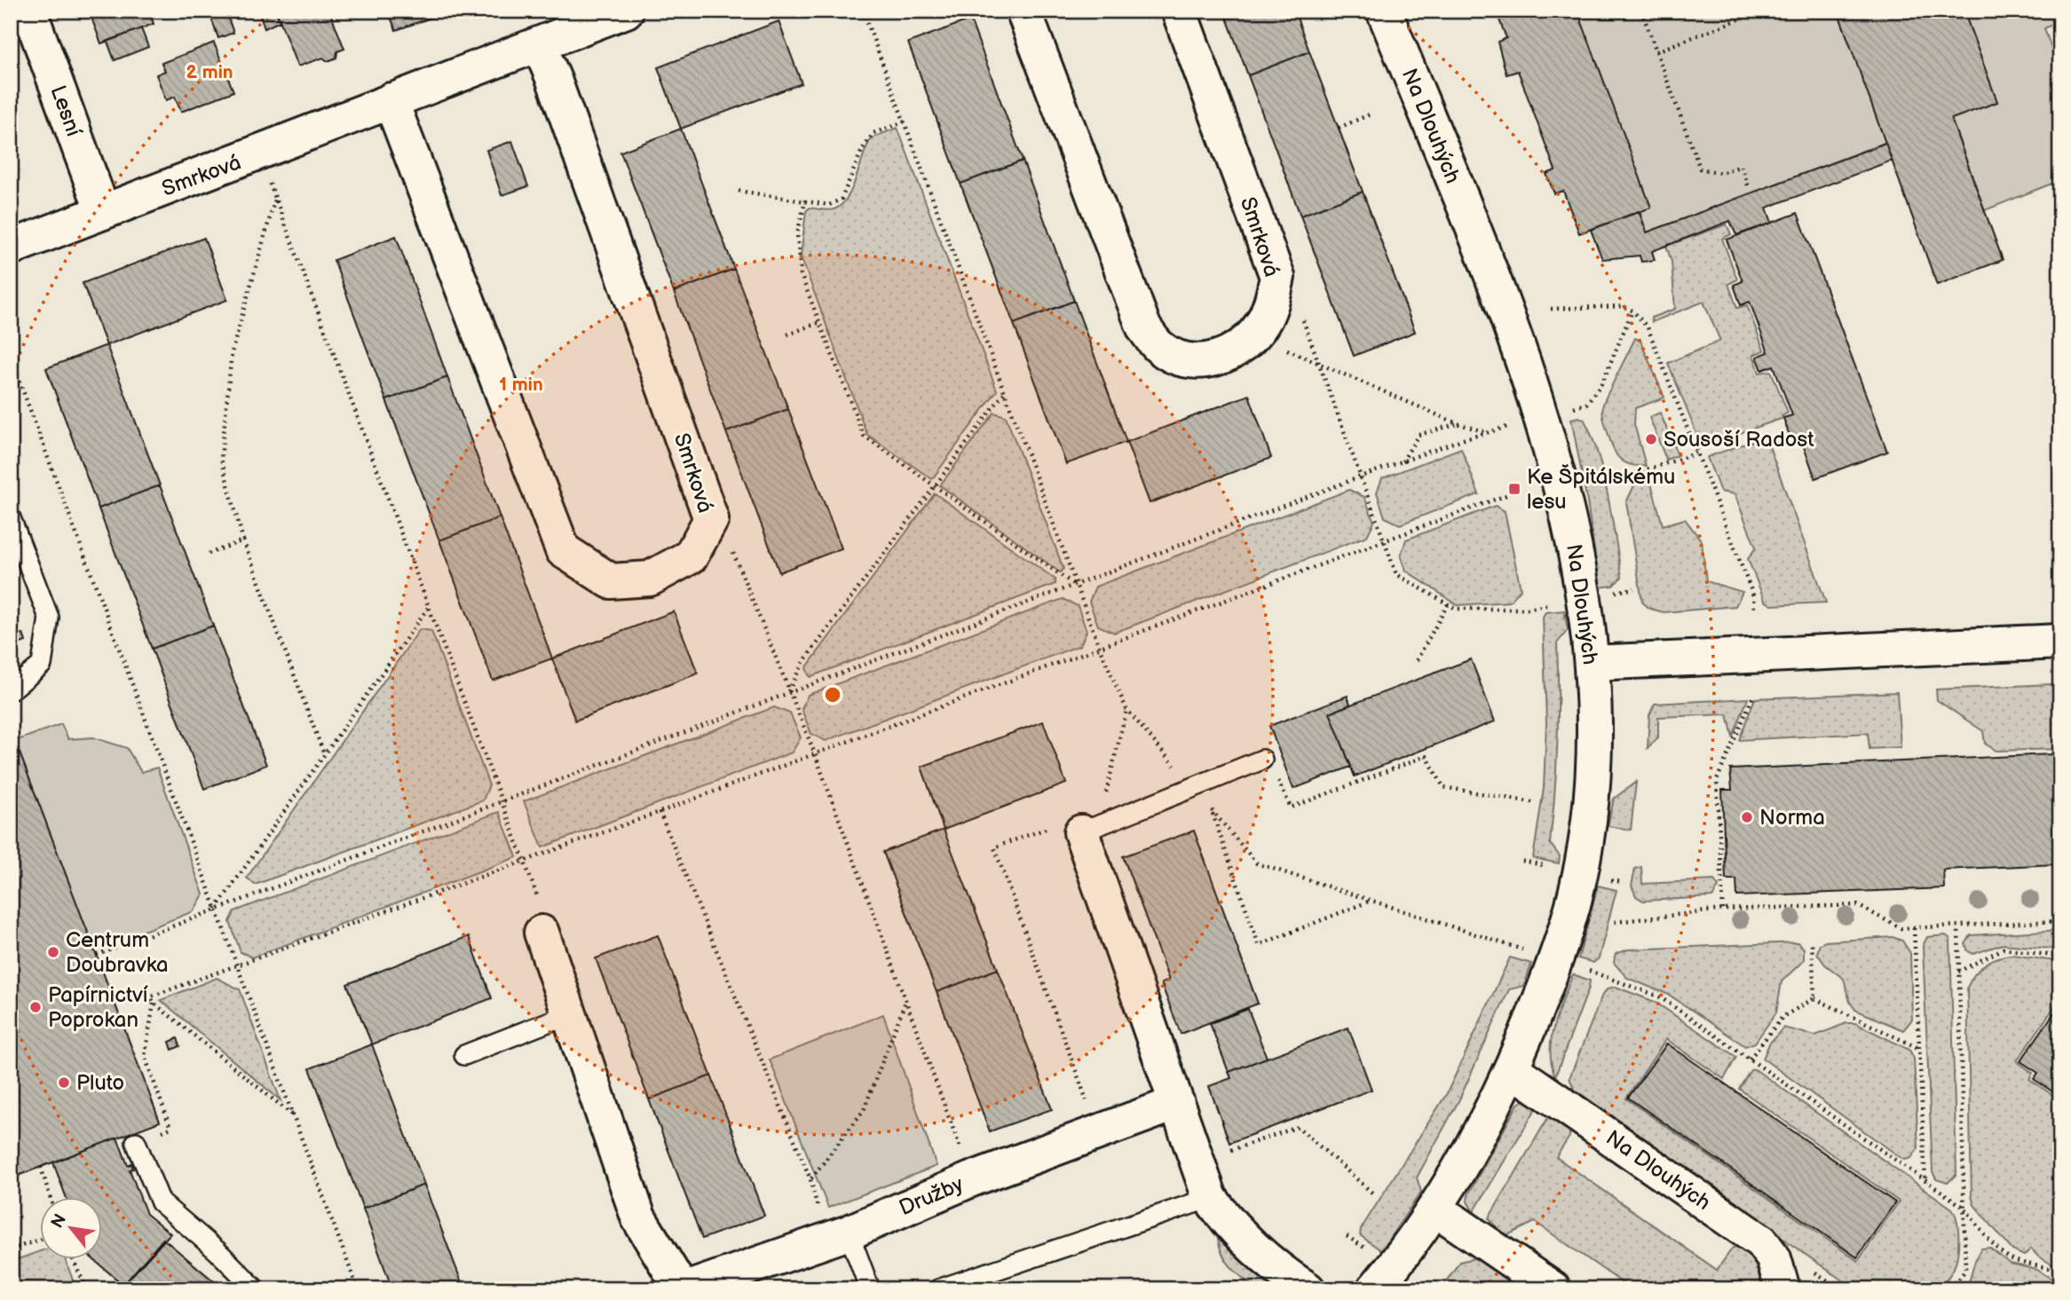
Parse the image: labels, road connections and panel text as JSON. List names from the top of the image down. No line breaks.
{"streets":{"street":["Lesní","Na Dlouhých","Smrková","Družby"]},"crossings":[["Lesní","Smrková"]],"places":{"other":["Sousoší Radost","Norma","Centrum Doubravka","Papírnictví Poprokan","Pluto"],"transit":["Ke Špitálskému lesu"]},"north":"top left","rings":["2 min","1 min"]}
